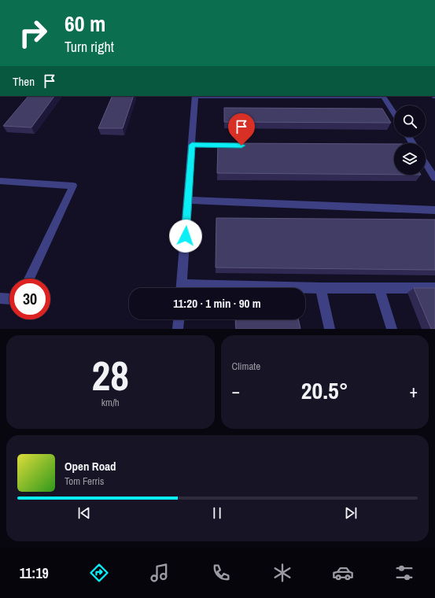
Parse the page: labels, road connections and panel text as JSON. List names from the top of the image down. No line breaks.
{"page":{"turn":["60 m","Turn right"],"then":"Then","limit":"30","trip":"11:20 · 1 min · 90 m","tile":[["28","km/h"],"Climate"],"heat":["−","20.5°","+"],"song":["Open Road","Tom Ferris"],"tabs":"11:19"}}
